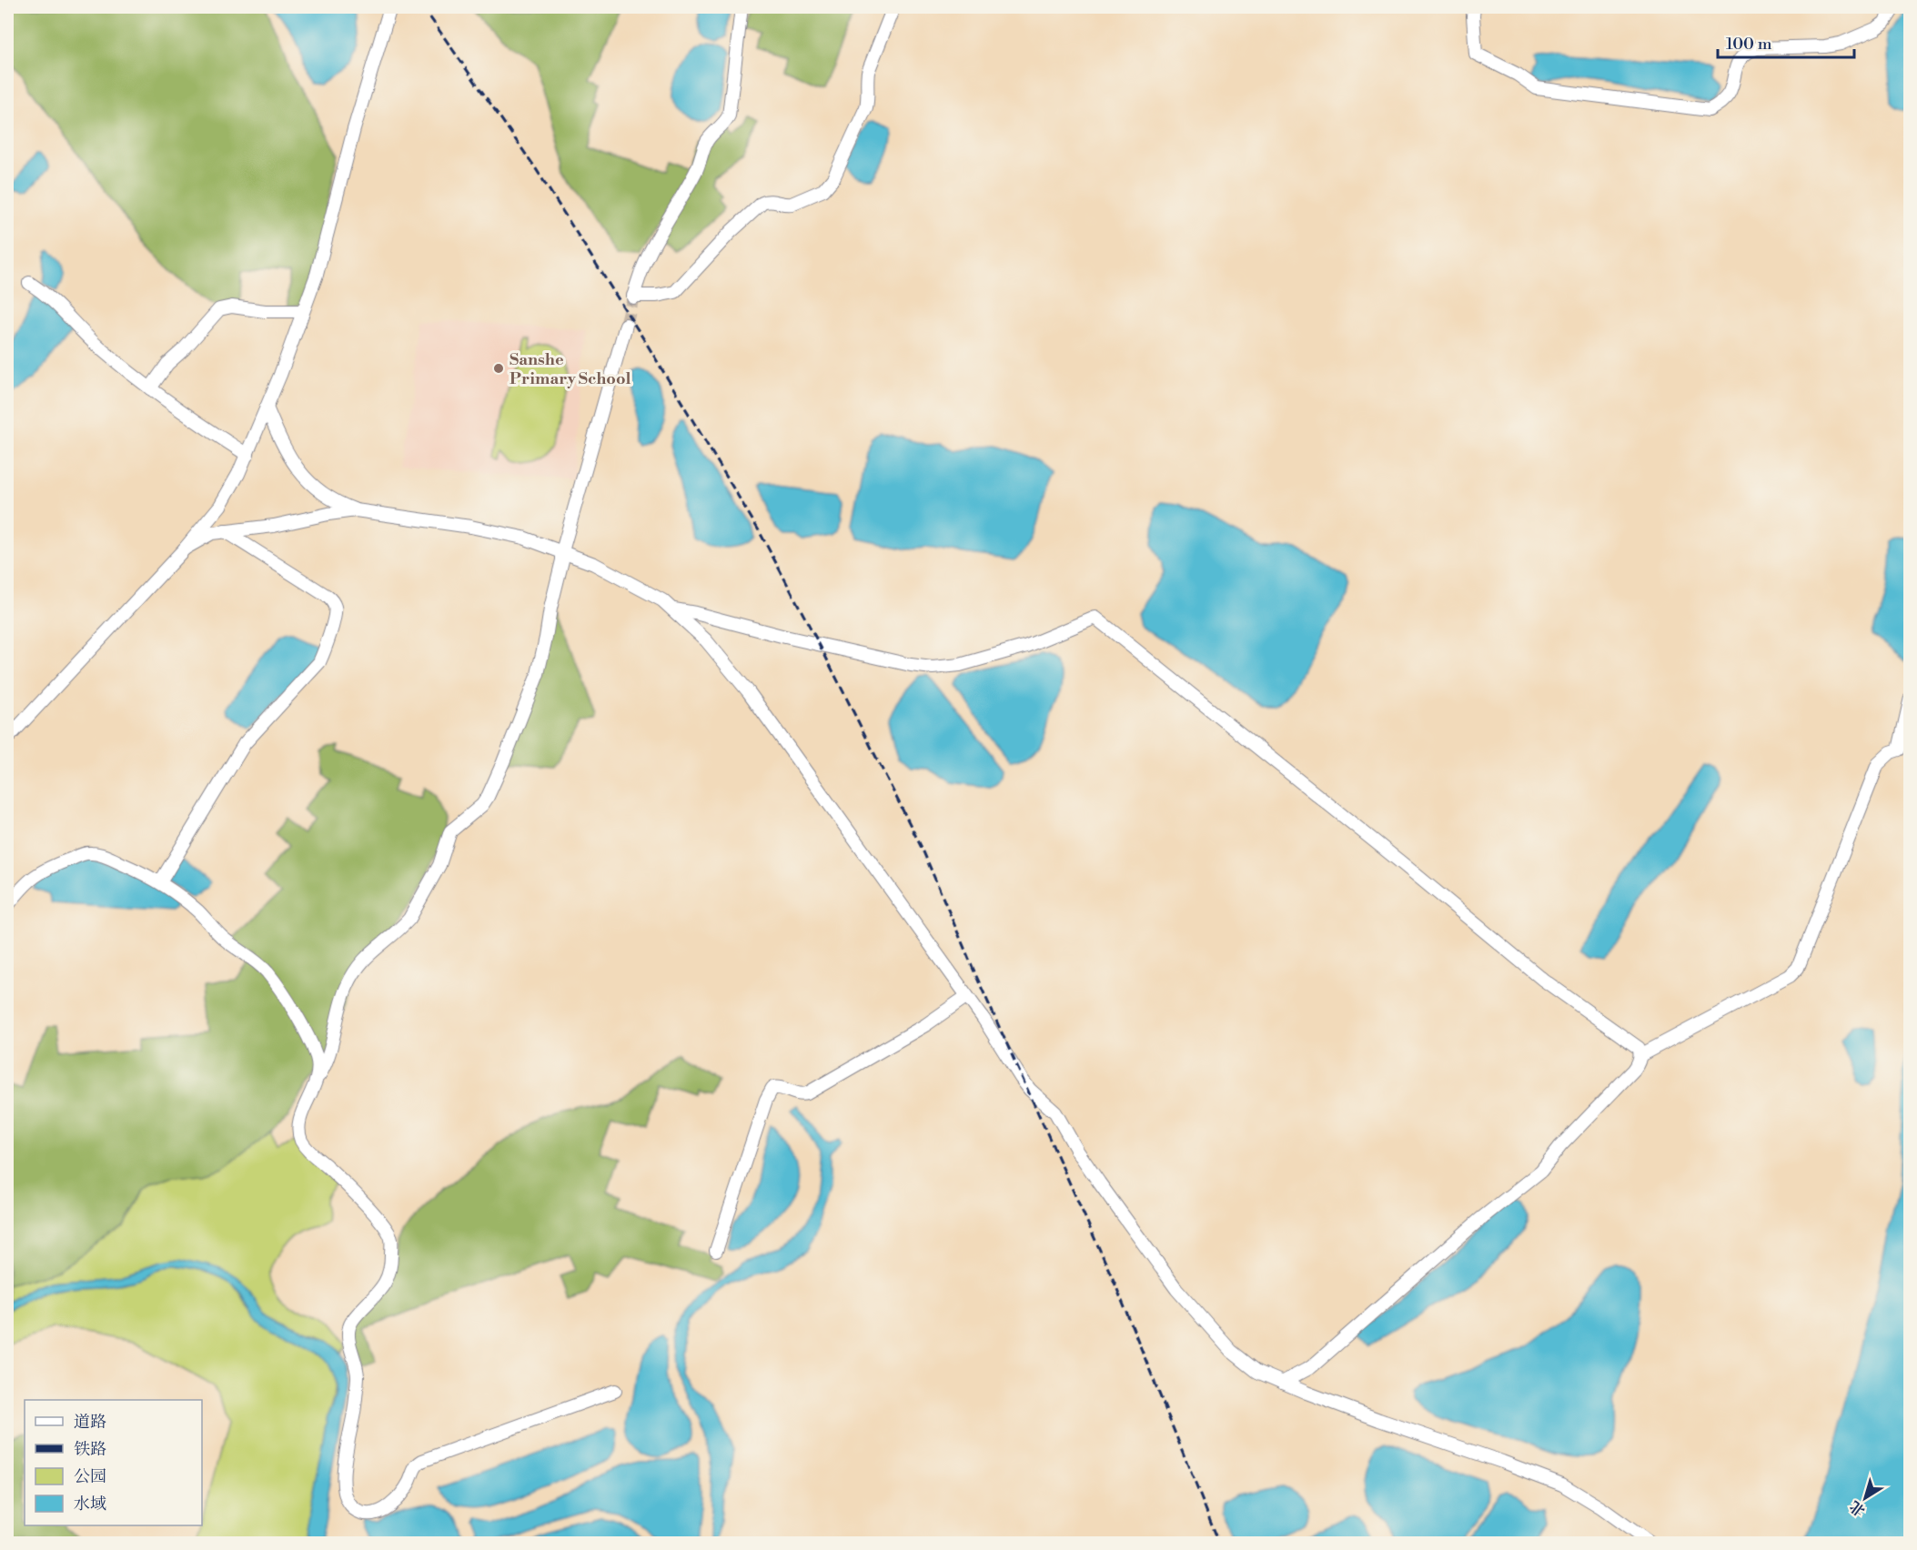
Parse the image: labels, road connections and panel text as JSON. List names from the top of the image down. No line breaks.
{"places":["Sanshe Primary School"],"legend":["道路","铁路","公园","水域"],"scale_bar":"100 m","north":"bottom left"}
